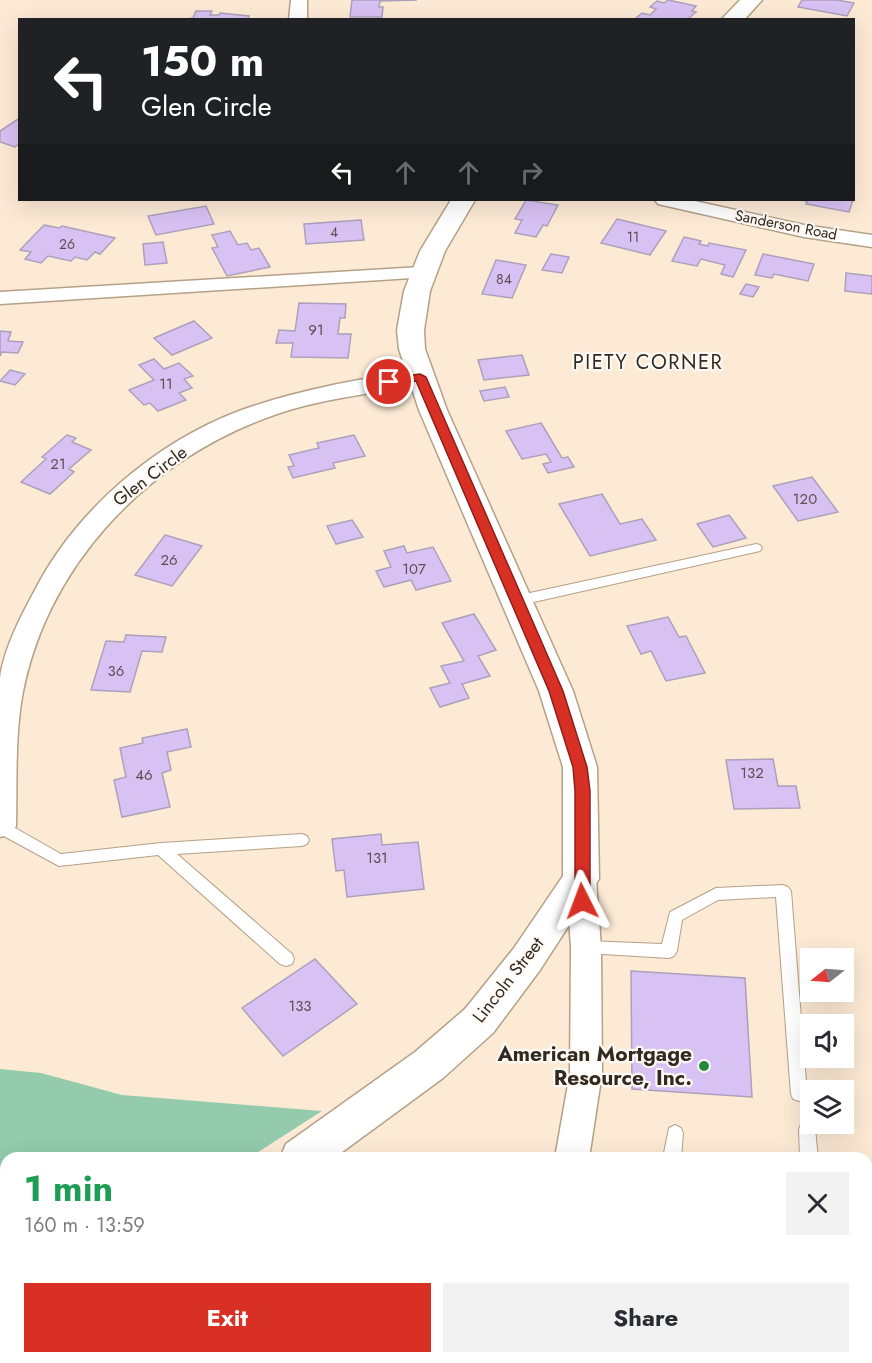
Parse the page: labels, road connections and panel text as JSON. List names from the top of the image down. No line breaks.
{"streets":{"street":["Sanderson Road","Glen Circle","Lincoln Street"]},"districts":["PIETY CORNER"],"places":["American Mortgage Resource, Inc."],"house_numbers":["4","11","26","84","91","11","21","120","26","107","36","132","46","131","133"],"north":"left","page":{"turn":["150 m","Glen Circle"],"heading":["1 min","160 m · 13:59"],"buttons":["Exit","Share"]}}
